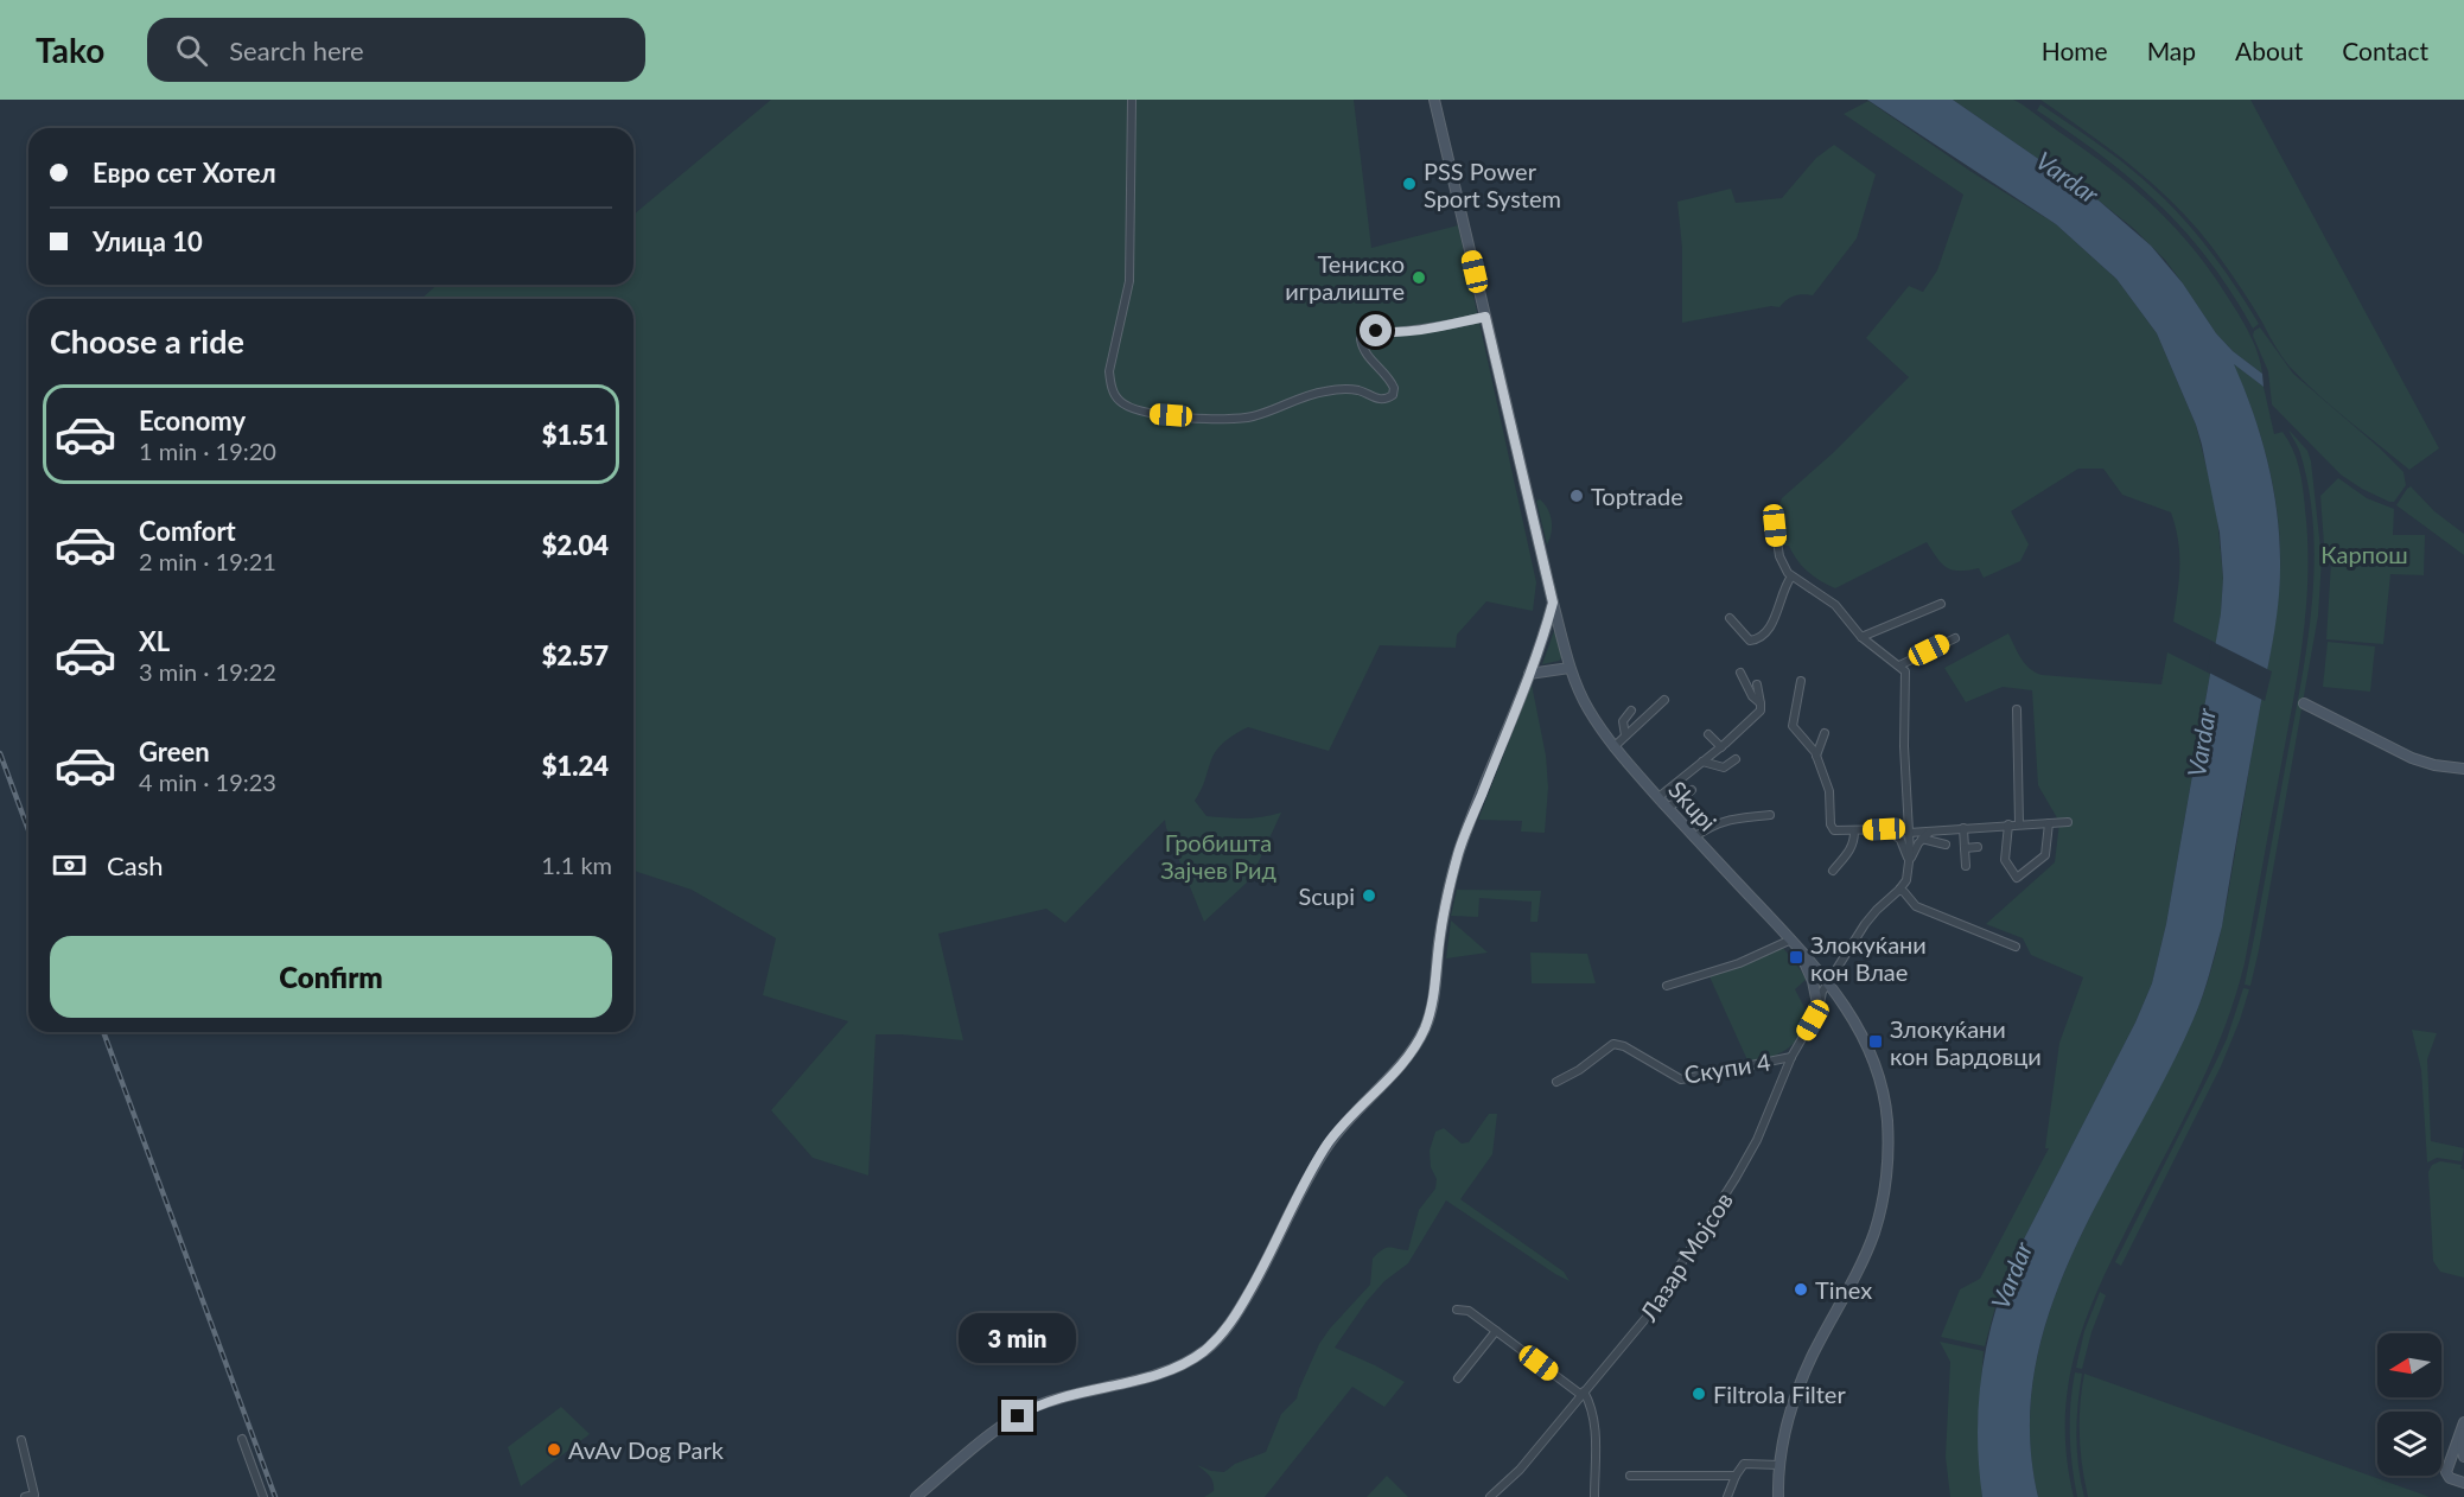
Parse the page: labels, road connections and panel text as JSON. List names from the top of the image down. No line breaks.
{"streets":{"street":["Skupi","Cкупи 4","Лазар Мојсов"]},"crossings":[["Skupi","Лазар Мојсов"],["Cкупи 4","Лазар Мојсов"]],"water":["Vardar"],"parks":["Карпош","Гробишта Зајчев Рид"],"places":{"other":["PSS Power Sport System","Тениско игралиште","Toptrade","Scupi","Tinex","Filtrola Filter","AvAv Dog Park"],"transit":["Злокуќани кон Влае","Злокуќани кон Бардовци"]},"north":"left","page":{"header":"Tako","search":"Search here","nav":["Home","Map","About","Contact"],"banner":["Евро сет Хотел","Улица 10"],"heading":"Choose a ride","list":[{"name":"Economy","note":"1 min · 19:20","value":"$1.51"},{"name":"Comfort","note":"2 min · 19:21","value":"$2.04"},{"name":"XL","note":"3 min · 19:22","value":"$2.57"},{"name":"Green","note":"4 min · 19:23","value":"$1.24"}],"pay":["Cash","1.1 km"],"buttons":"Confirm","bubble":"3 min"}}
